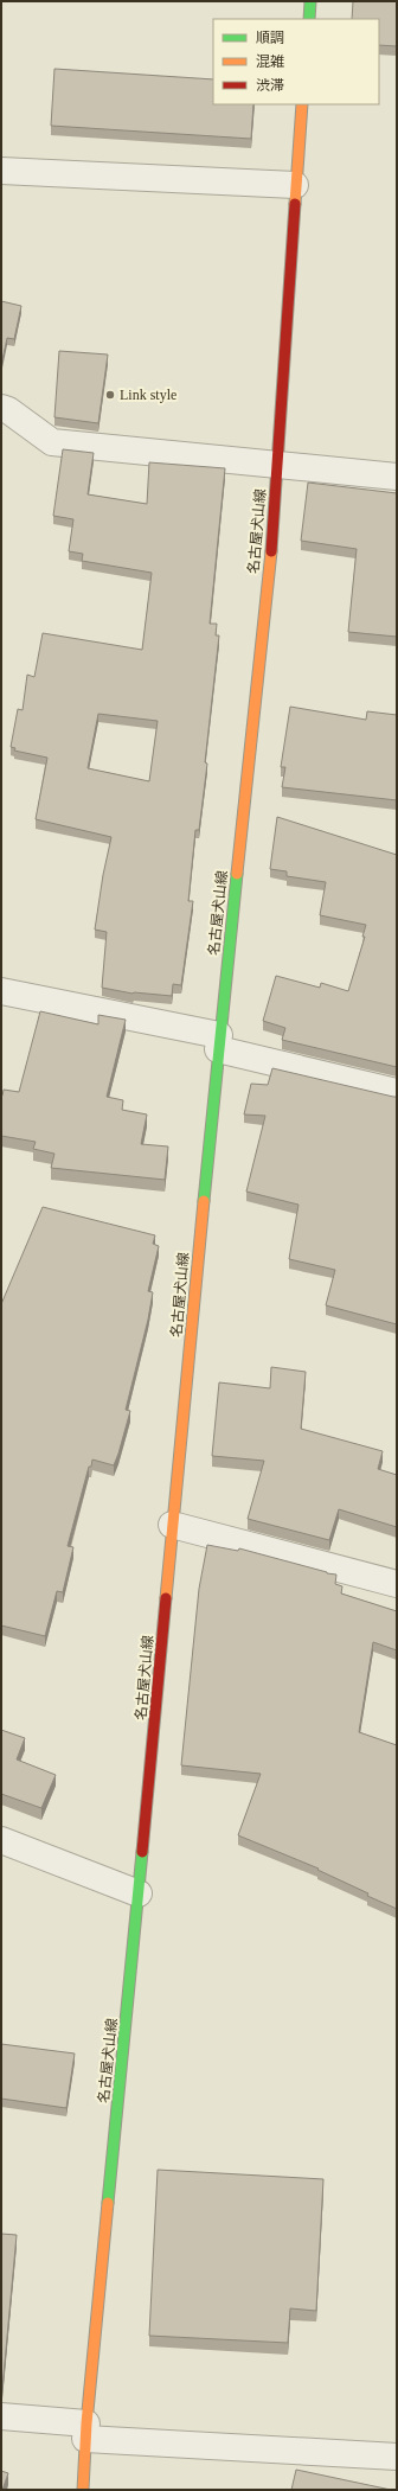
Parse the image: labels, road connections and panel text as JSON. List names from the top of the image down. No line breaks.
{"streets":{"main road":["名古屋犬山線"]},"places":["Link style"],"legend":["順調","混雑","渋滞"]}
